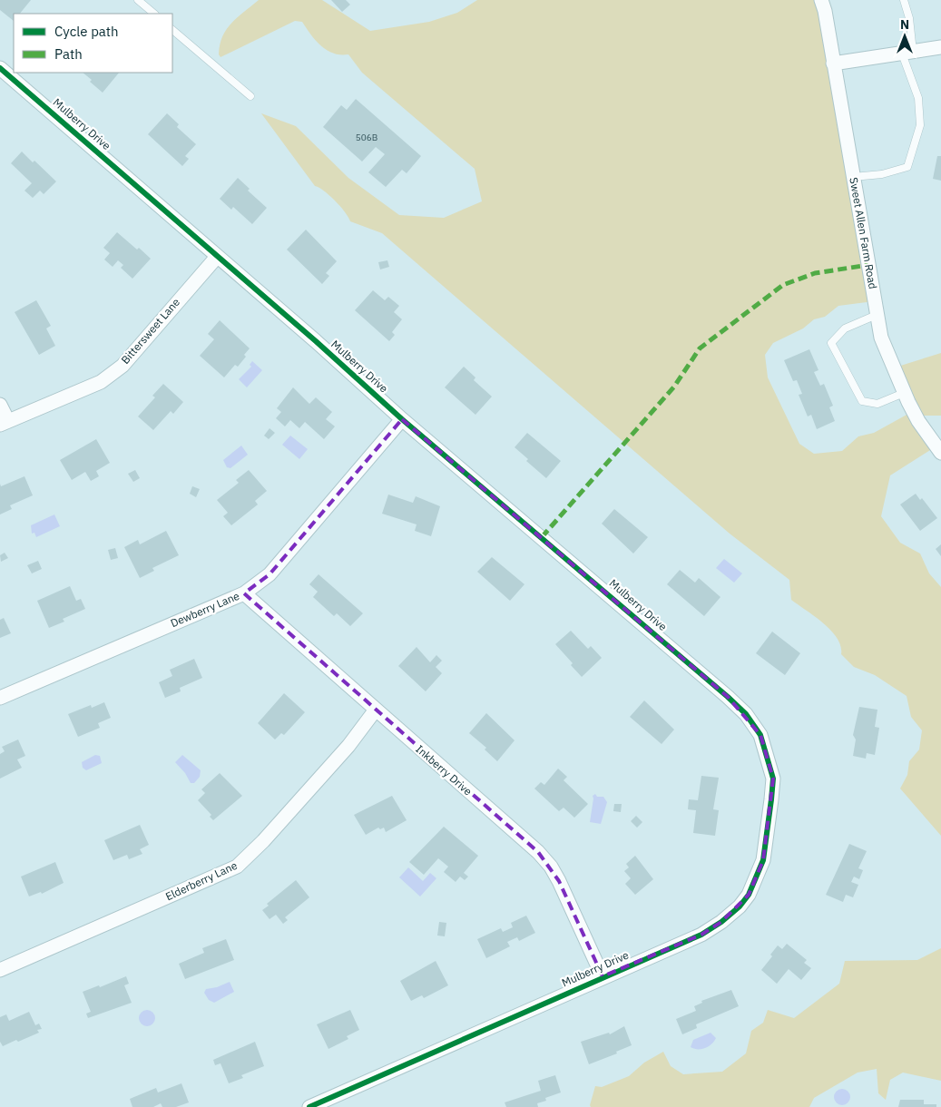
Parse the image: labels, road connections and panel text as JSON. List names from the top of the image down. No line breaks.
{"streets":{"street":["Mulberry Drive","Sweet Allen Farm Road","Bittersweet Lane","Dewberry Lane","Inkberry Drive","Elderberry Lane"]},"crossings":[["Mulberry Drive","Bittersweet Lane"],["Mulberry Drive","Dewberry Lane"],["Mulberry Drive","Inkberry Drive"],["Dewberry Lane","Inkberry Drive"],["Inkberry Drive","Elderberry Lane"]],"house_numbers":["506B"],"legend":["Cycle path","Path"],"north":"top"}
